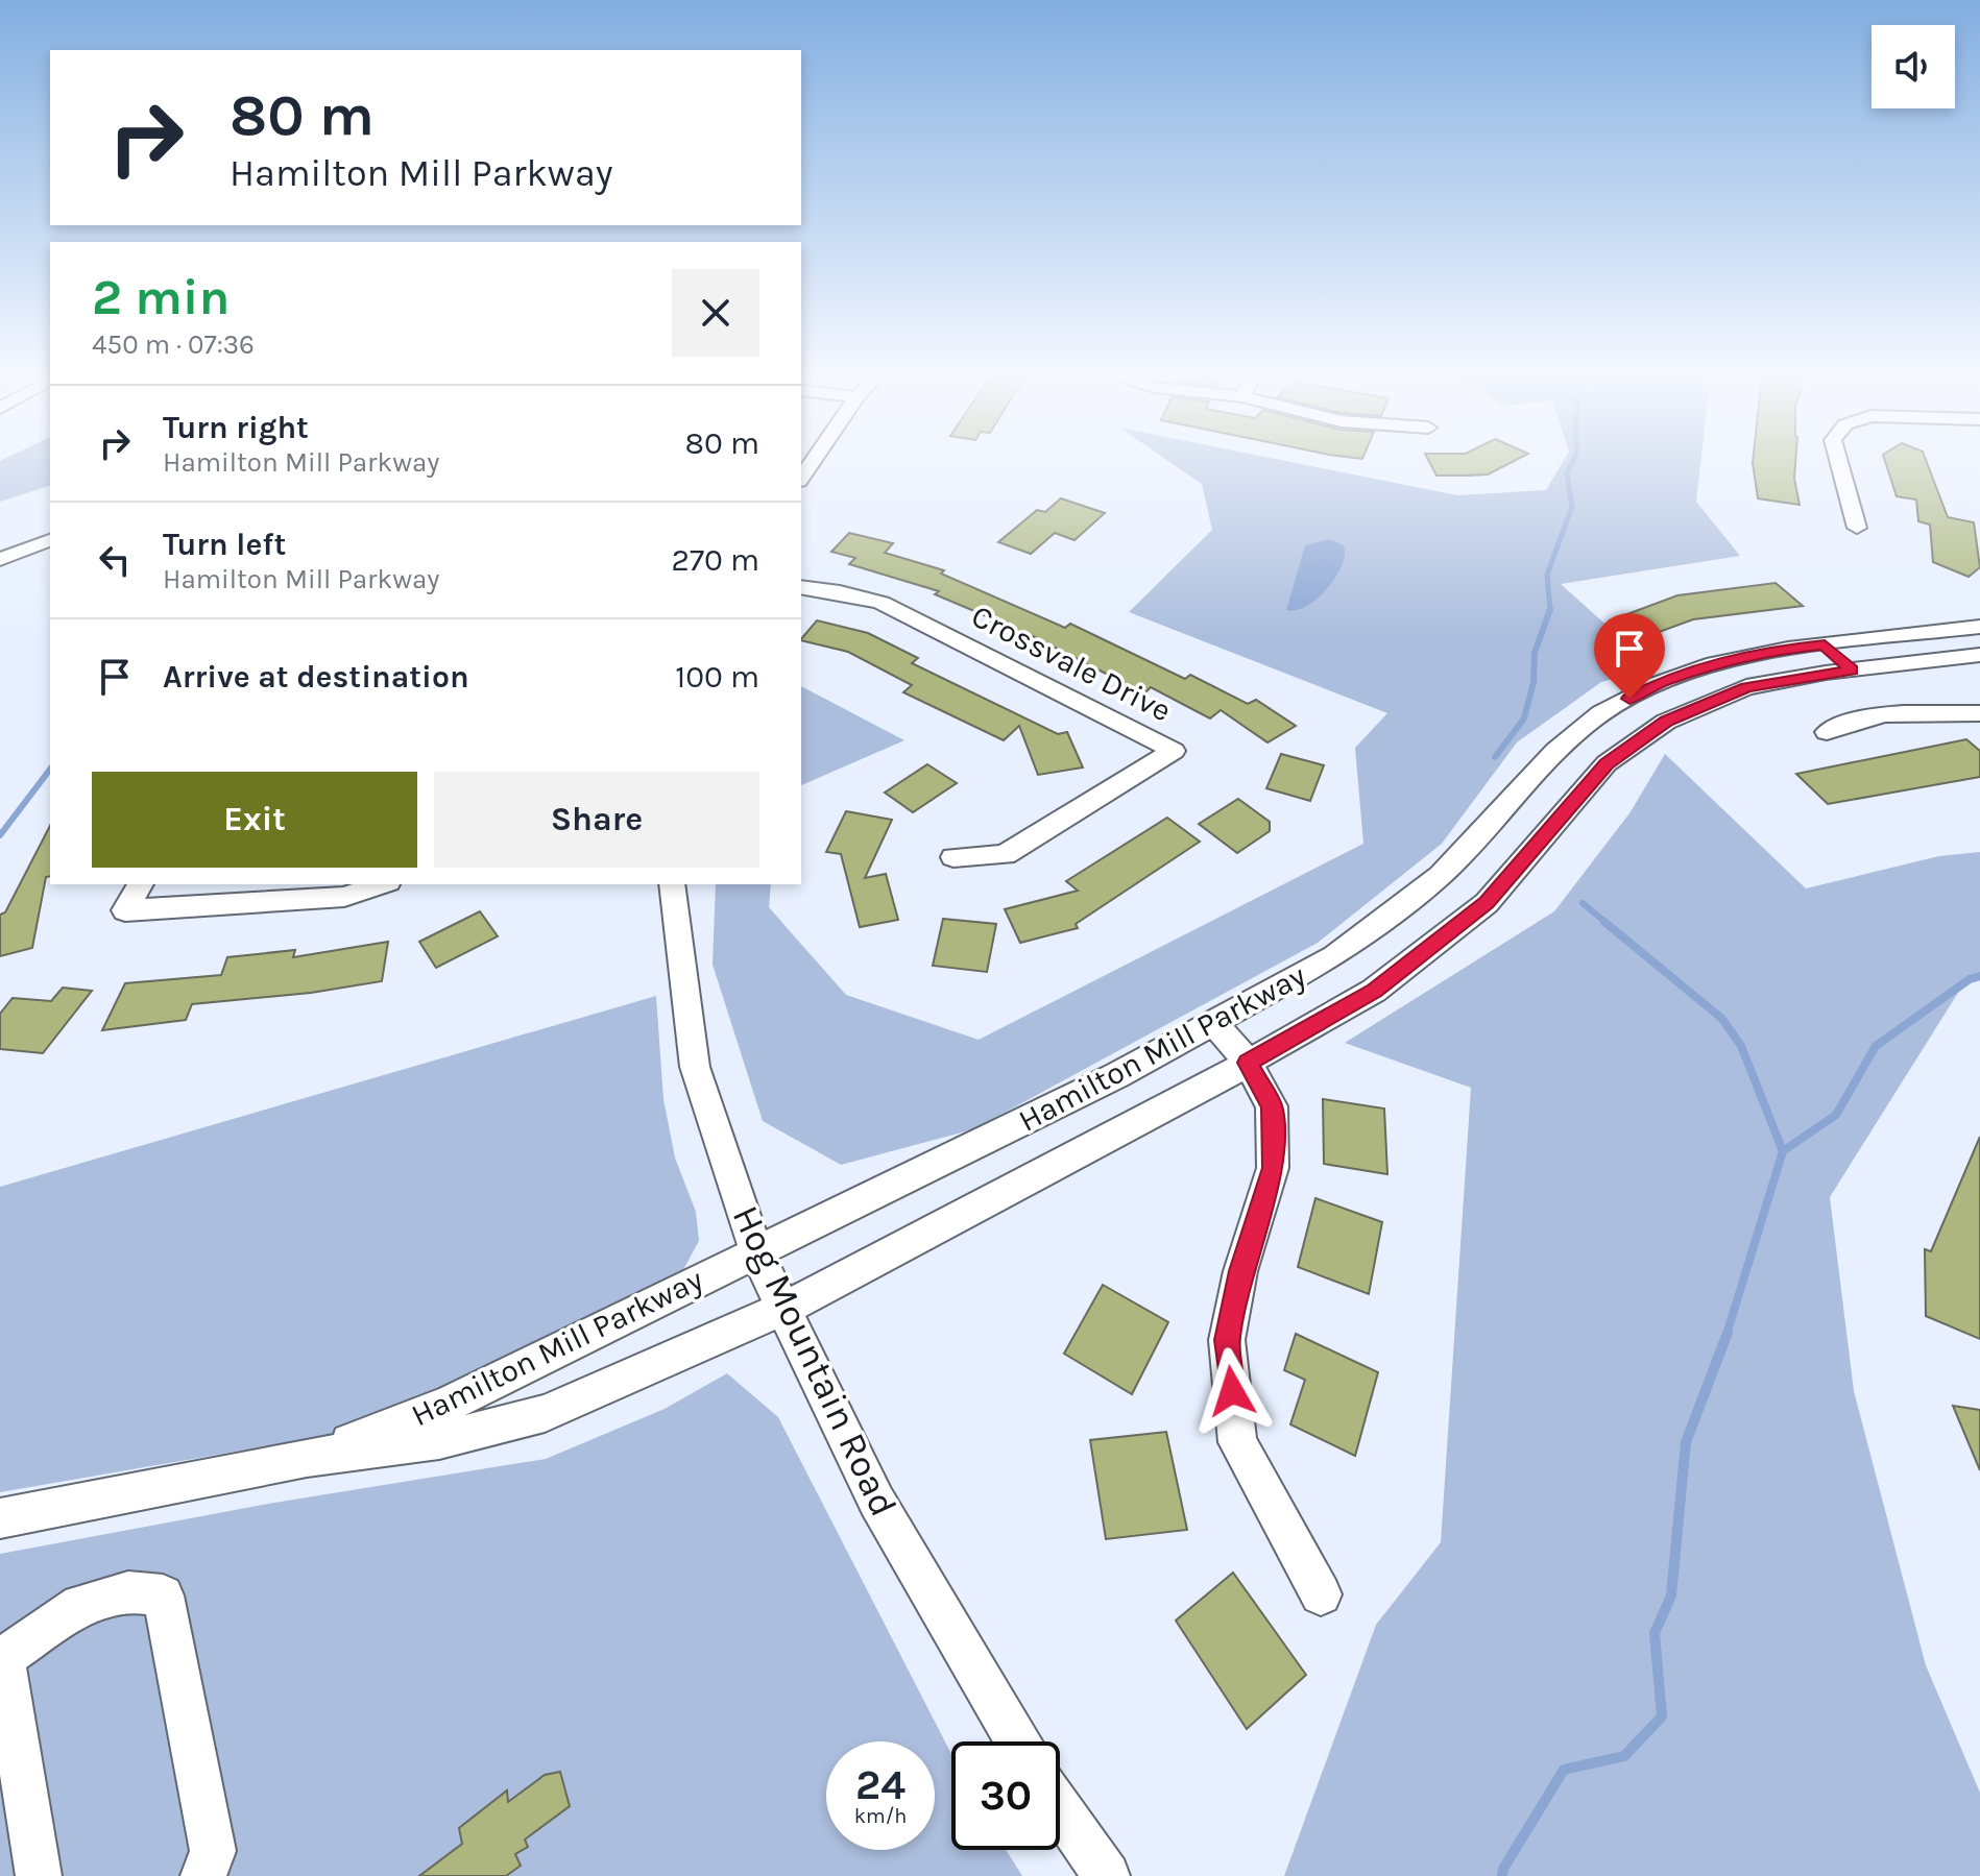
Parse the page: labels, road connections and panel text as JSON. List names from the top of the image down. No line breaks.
{"streets":{"street":["Crossvale Drive","Hamilton Mill Parkway","Hog Mountain Road"]},"crossings":[["Hamilton Mill Parkway","Hog Mountain Road"]],"page":{"turn":["80 m","Hamilton Mill Parkway"],"heading":["2 min","450 m · 07:36"],"list":[{"name":"Turn right","note":"Hamilton Mill Parkway","value":"80 m"},{"name":"Turn left","note":"Hamilton Mill Parkway","value":"270 m"},{"name":"Arrive at destination","value":"100 m"}],"buttons":["Exit","Share"],"speed":"24 km/h","limit":"30"}}
